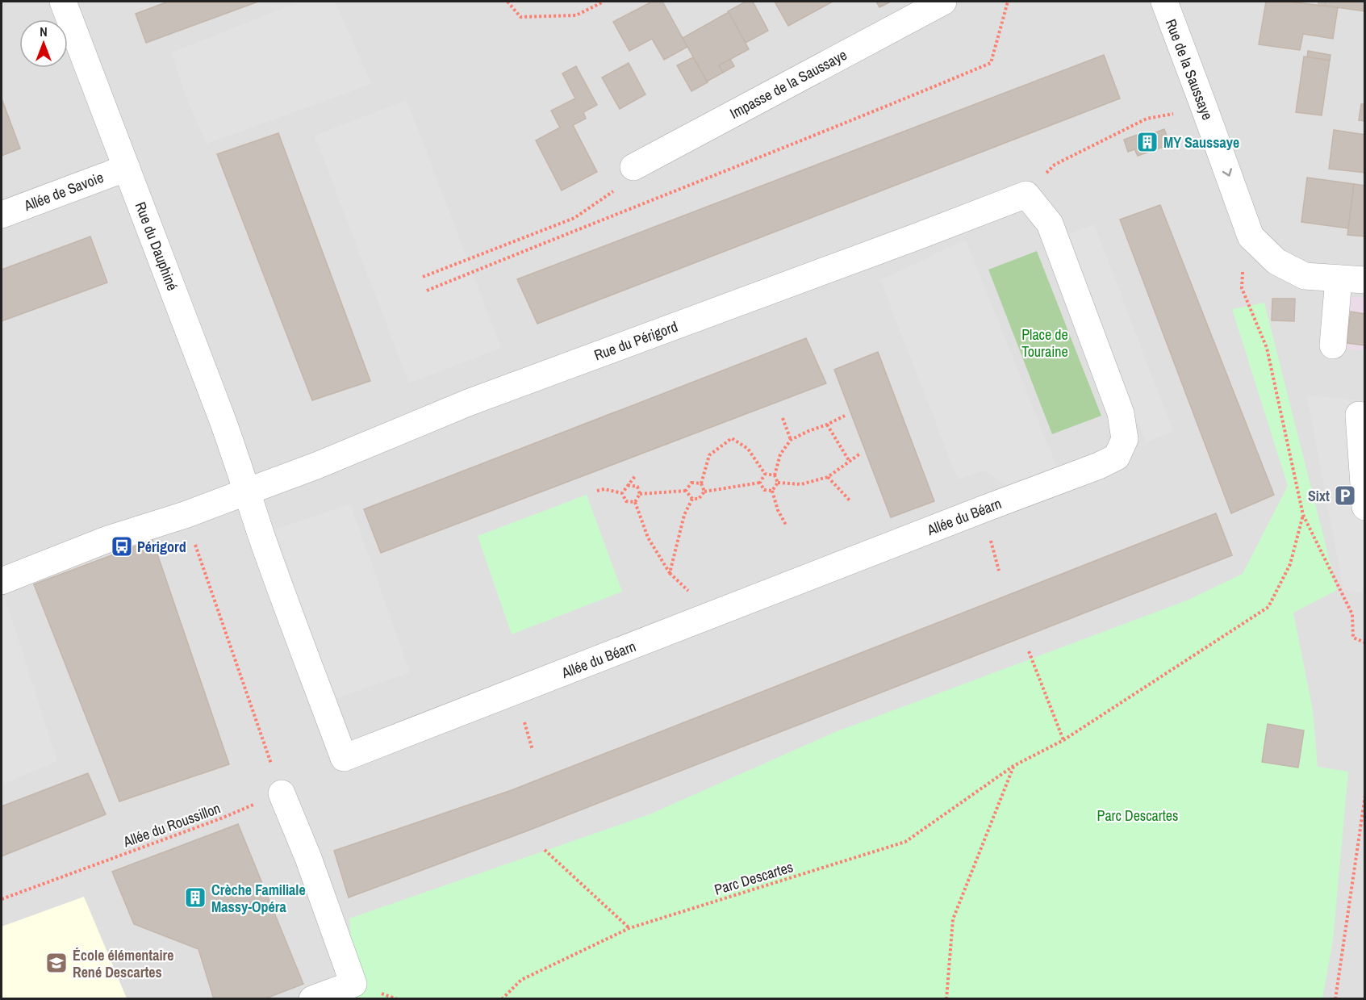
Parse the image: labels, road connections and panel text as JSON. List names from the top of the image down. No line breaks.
{"streets":{"street":["Rue de la Saussaye","Impasse de la Saussaye","Allée de Savoie","Rue du Dauphiné","Rue du Périgord","Allée du Béarn"],"path":["Allée du Roussillon","Parc Descartes"]},"crossings":[["Allée de Savoie","Rue du Dauphiné"],["Rue du Dauphiné","Rue du Périgord"],["Rue du Dauphiné","Allée du Béarn"],["Rue du Périgord","Allée du Béarn"]],"one_way":["Rue de la Saussaye"],"parks":["Place de Touraine","Parc Descartes"],"places":{"building":["MY Saussaye","Crèche Familiale Massy-Opéra"],"parking":["Sixt"],"bus stop":["Périgord"],"school or university":["École élémentaire René Descartes"]},"north":"top"}
